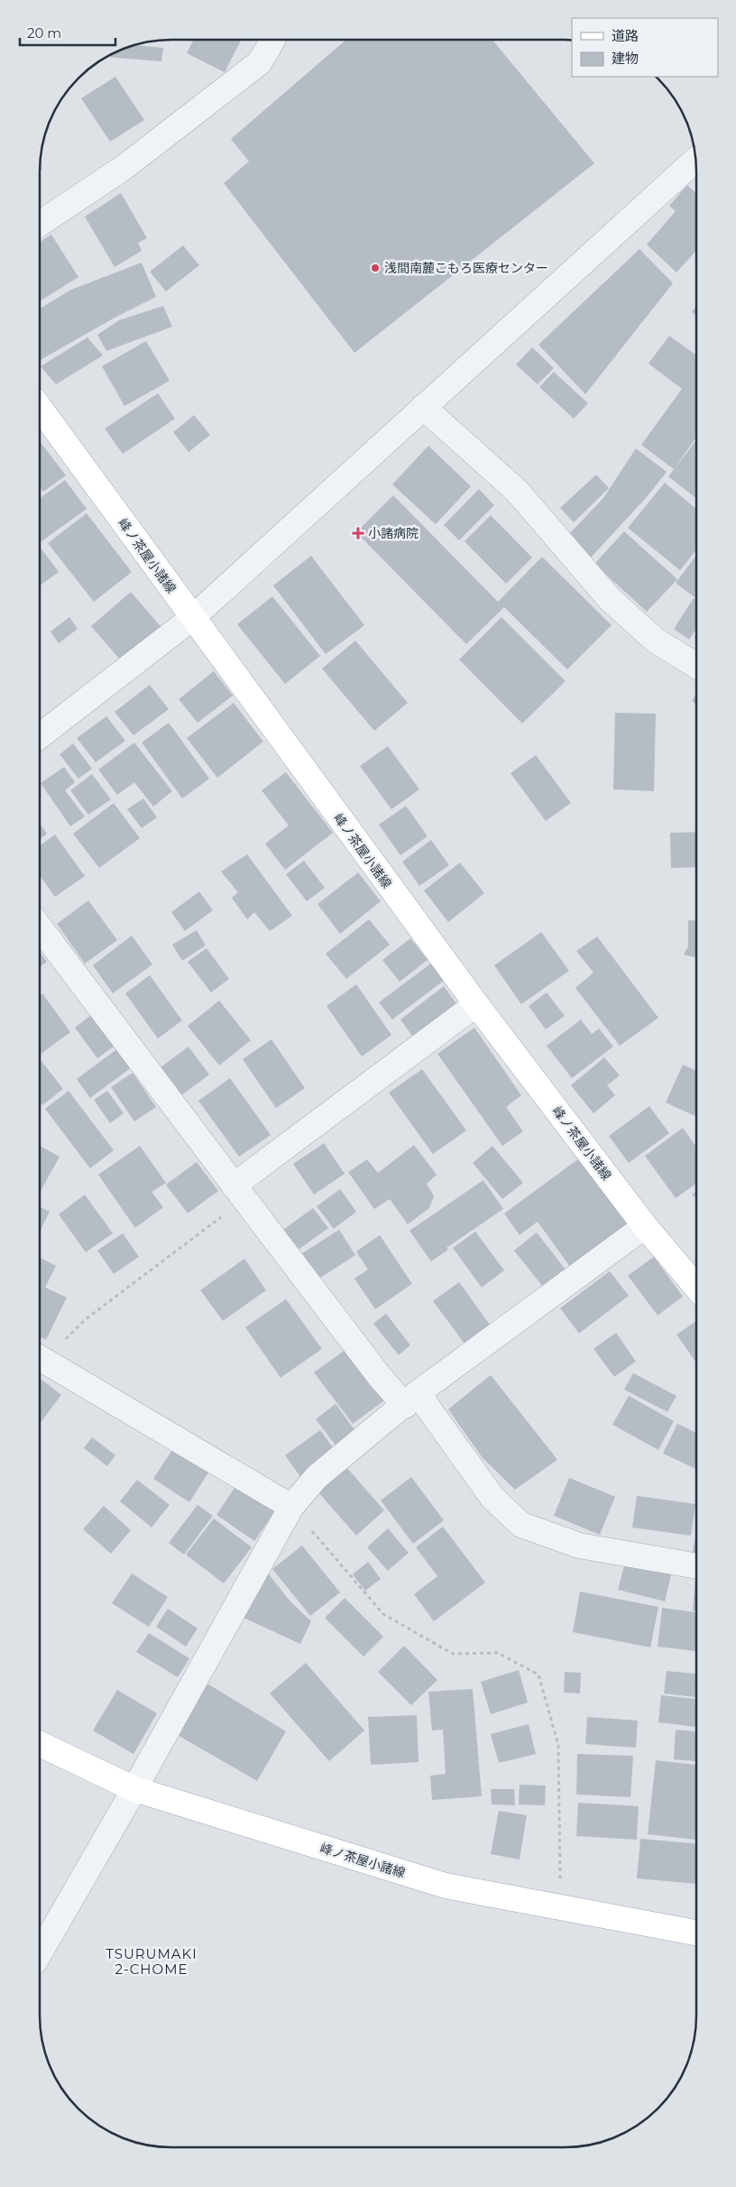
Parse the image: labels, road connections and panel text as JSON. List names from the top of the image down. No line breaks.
{"streets":{"main road":["峰ノ茶屋小諸線"]},"districts":["TSURUMAKI 2-CHOME"],"places":{"other":["浅間南麓こもろ医療センター"],"health":["小諸病院"]},"legend":["道路","建物"],"scale_bar":"20 m"}
